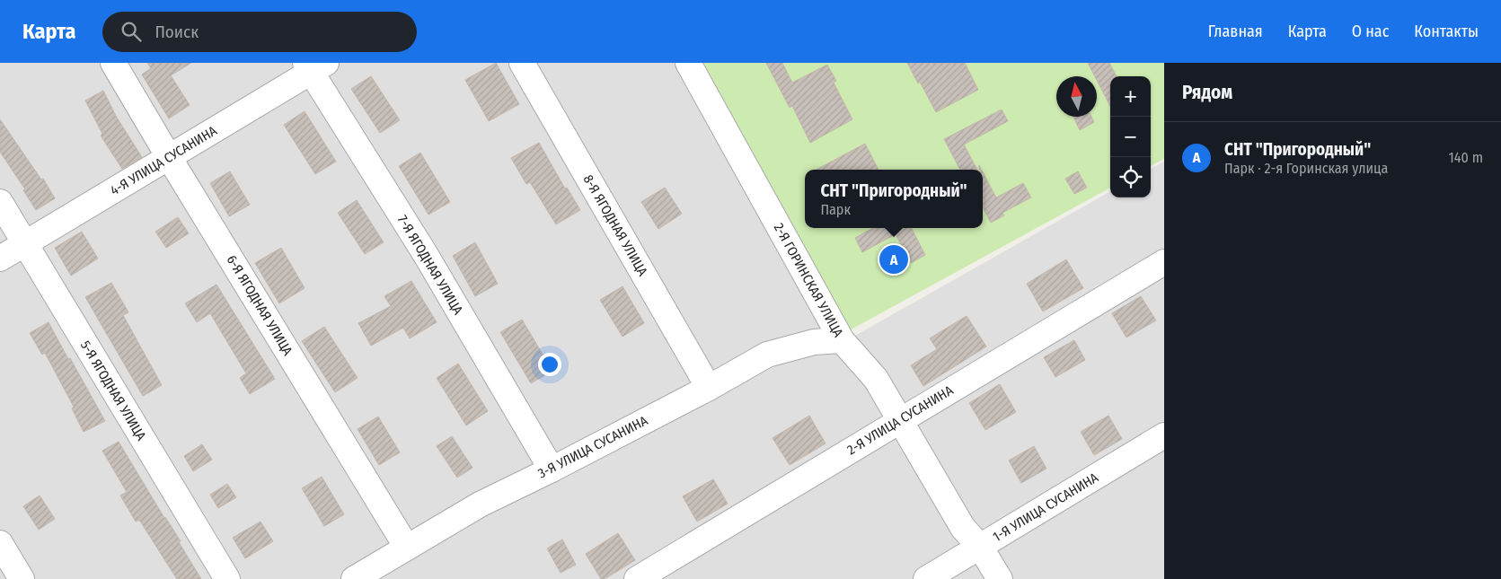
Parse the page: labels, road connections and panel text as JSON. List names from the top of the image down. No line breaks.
{"streets":{"street":["4-Я УЛИЦА СУСАНИНА","8-Я ЯГОДНАЯ УЛИЦА","7-Я ЯГОДНАЯ УЛИЦА","2-Я ГОРИНСКАЯ УЛИЦА","6-Я ЯГОДНАЯ УЛИЦА","5-Я ЯГОДНАЯ УЛИЦА","2-Я УЛИЦА СУСАНИНА","3-Я УЛИЦА СУСАНИНА","1-Я УЛИЦА СУСАНИНА"]},"crossings":[["4-Я УЛИЦА СУСАНИНА","7-Я ЯГОДНАЯ УЛИЦА"],["4-Я УЛИЦА СУСАНИНА","6-Я ЯГОДНАЯ УЛИЦА"],["4-Я УЛИЦА СУСАНИНА","5-Я ЯГОДНАЯ УЛИЦА"],["8-Я ЯГОДНАЯ УЛИЦА","3-Я УЛИЦА СУСАНИНА"],["7-Я ЯГОДНАЯ УЛИЦА","3-Я УЛИЦА СУСАНИНА"],["2-Я ГОРИНСКАЯ УЛИЦА","2-Я УЛИЦА СУСАНИНА"],["2-Я ГОРИНСКАЯ УЛИЦА","3-Я УЛИЦА СУСАНИНА"],["2-Я ГОРИНСКАЯ УЛИЦА","1-Я УЛИЦА СУСАНИНА"],["6-Я ЯГОДНАЯ УЛИЦА","3-Я УЛИЦА СУСАНИНА"]],"north":"top","page":{"header":"Карта","search":"Поиск","nav":["Главная","Карта","О нас","Контакты"],"heading":"Рядом","map_buttons":["+","−"],"list":[{"mark":"A","name":"СНТ \"Пригородный\"","note":"Парк · 2-я Горинская улица","value":"140 m"}],"popup":["СНТ \"Пригородный\"","Парк"],"pins":"A"}}
